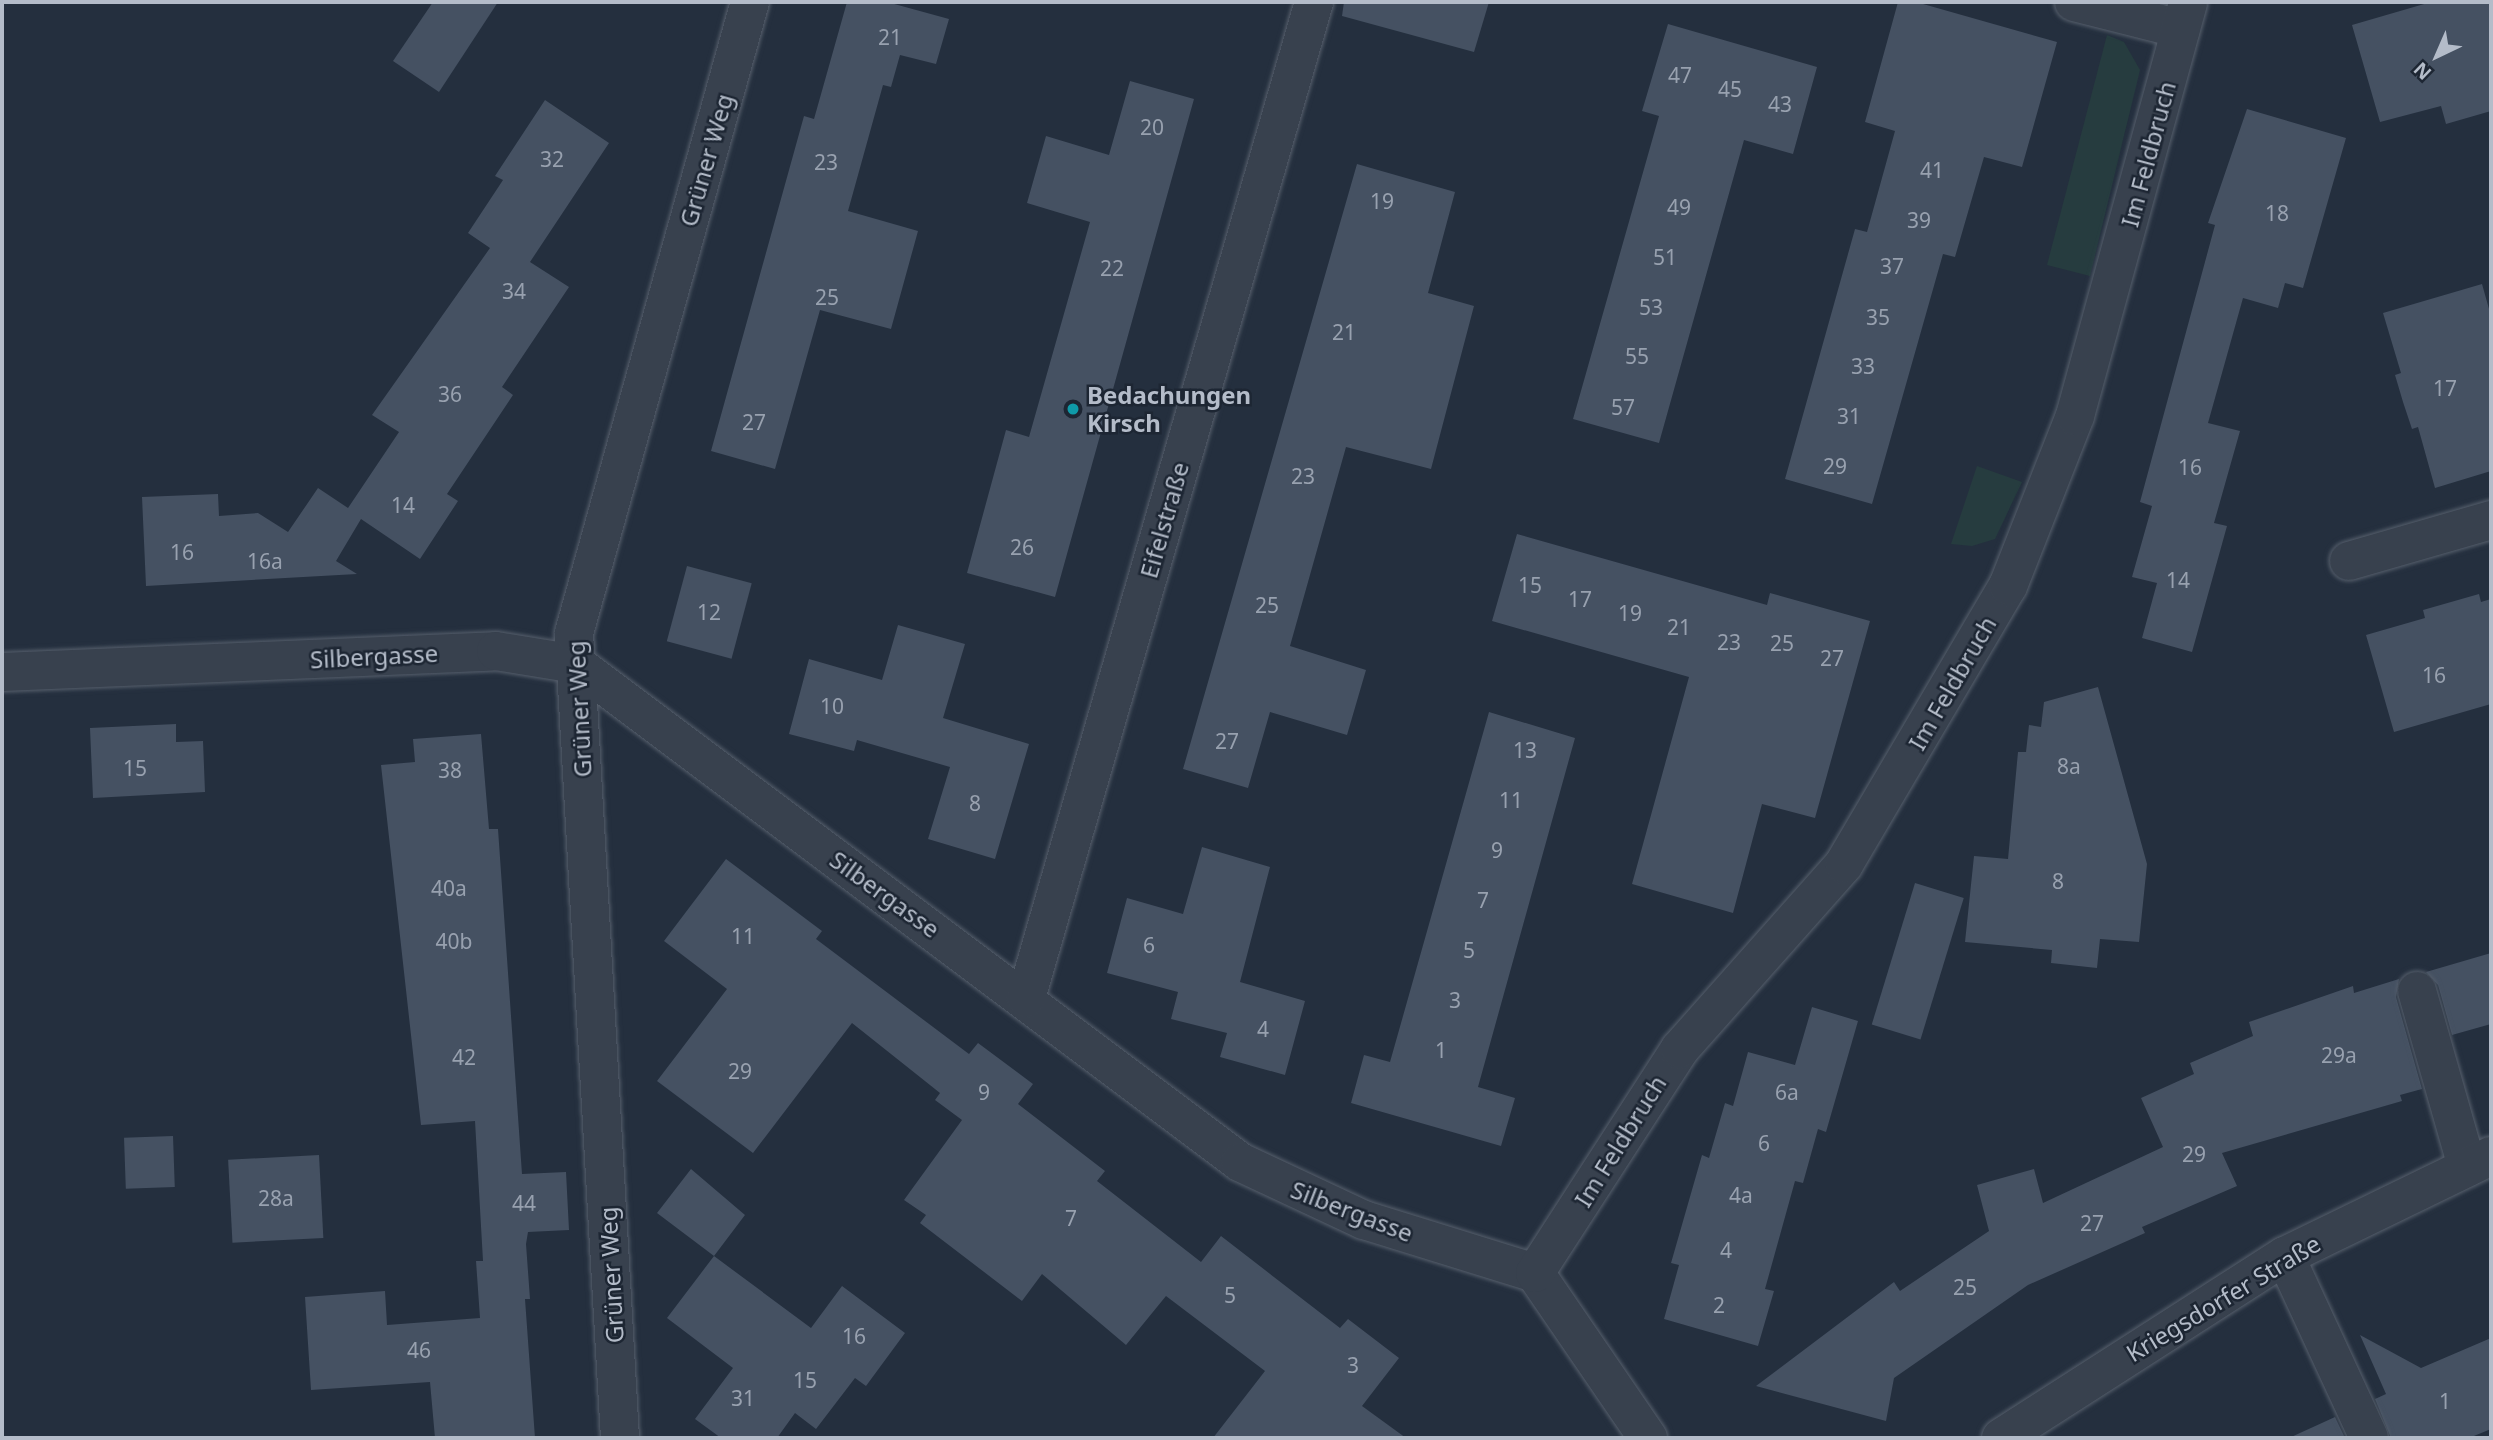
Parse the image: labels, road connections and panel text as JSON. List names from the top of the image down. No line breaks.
{"streets":{"street":["Im Feldbruch","Grüner Weg","Eifelstraße","Silbergasse","Kriegsdorfer Straße"]},"crossings":[["Im Feldbruch","Silbergasse"],["Grüner Weg","Silbergasse"],["Eifelstraße","Silbergasse"]],"places":["Bedachungen Kirsch"],"house_numbers":["21","47","45","43","20","32","23","41","19","49","18","39","51","37","22","34","25","53","35","21","55","33","17","36","57","31","27","29","16","23","14","26","16","16a","14","15","17","25","12","19","21","23","25","27","16","10","27","13","8a","15","38","11","8","9","8","40a","7","11","40b","6","5","3","4","1","29a","42","29","9","6a","6","29","4a","28a","44","7","27","4","25","5","2","16","46","3","15","31","1"],"north":"bottom left"}
